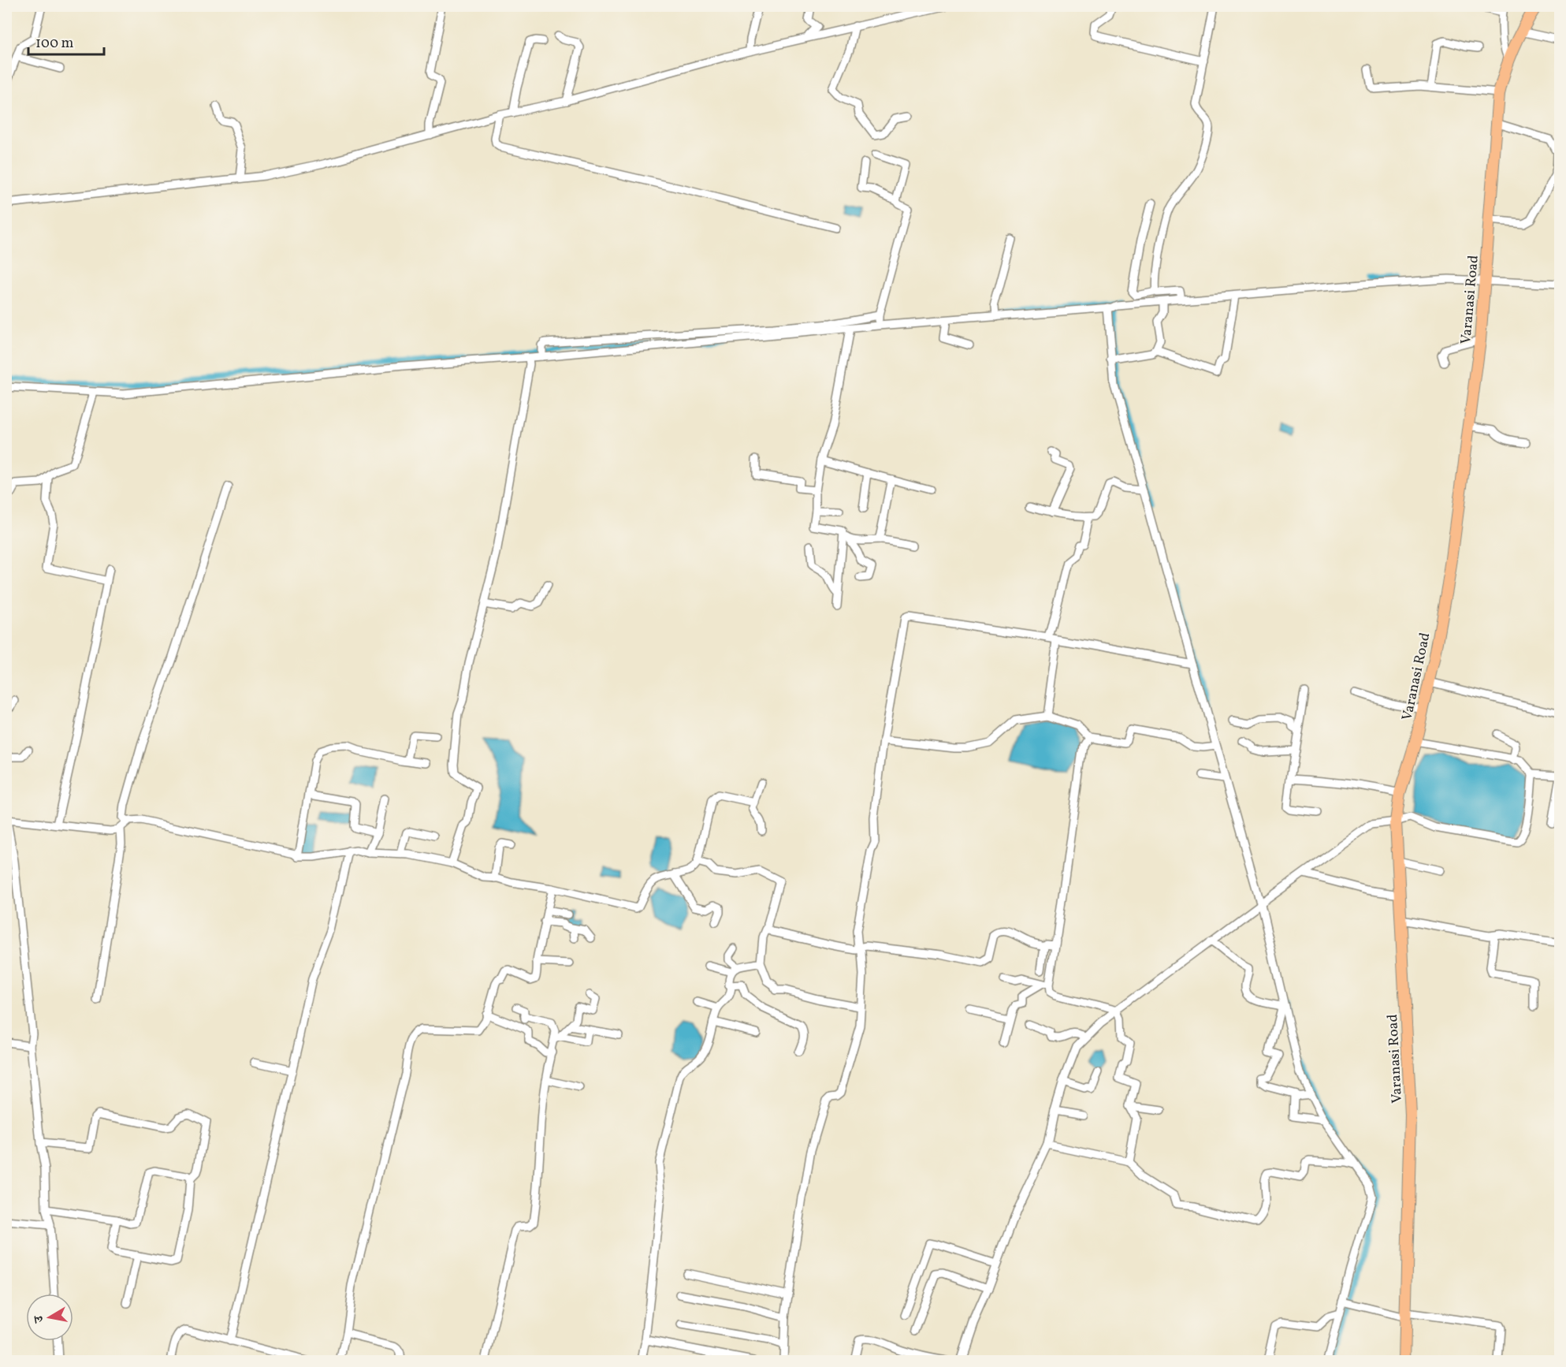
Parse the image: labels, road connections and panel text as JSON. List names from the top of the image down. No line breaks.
{"streets":{"highway":["Varanasi Road"]},"scale_bar":"100 m","north":"left"}
